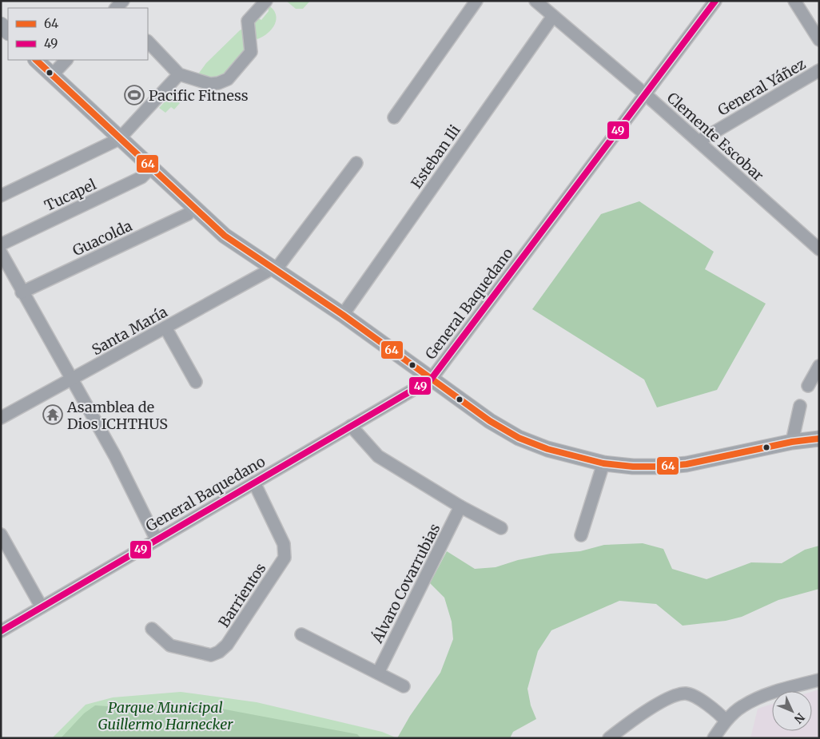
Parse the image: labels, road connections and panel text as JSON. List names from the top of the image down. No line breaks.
{"streets":{"street":["General Yáñez","Clemente Escobar","Esteban Ili","Tucapel","Guacolda","General Baquedano","Santa María","Álvaro Covarrubias","Barrientos"]},"crossings":[["General Yáñez","Clemente Escobar"],["Clemente Escobar","Esteban Ili"],["Clemente Escobar","General Baquedano"],["General Baquedano","Barrientos"]],"parks":["Parque Municipal Guillermo Harnecker"],"places":{"sports":["Pacific Fitness"],"temple":["Asamblea de Dios ICHTHUS"]},"lines":["transit line 49","transit line 64"],"legend":["64","49"],"north":"bottom right"}
